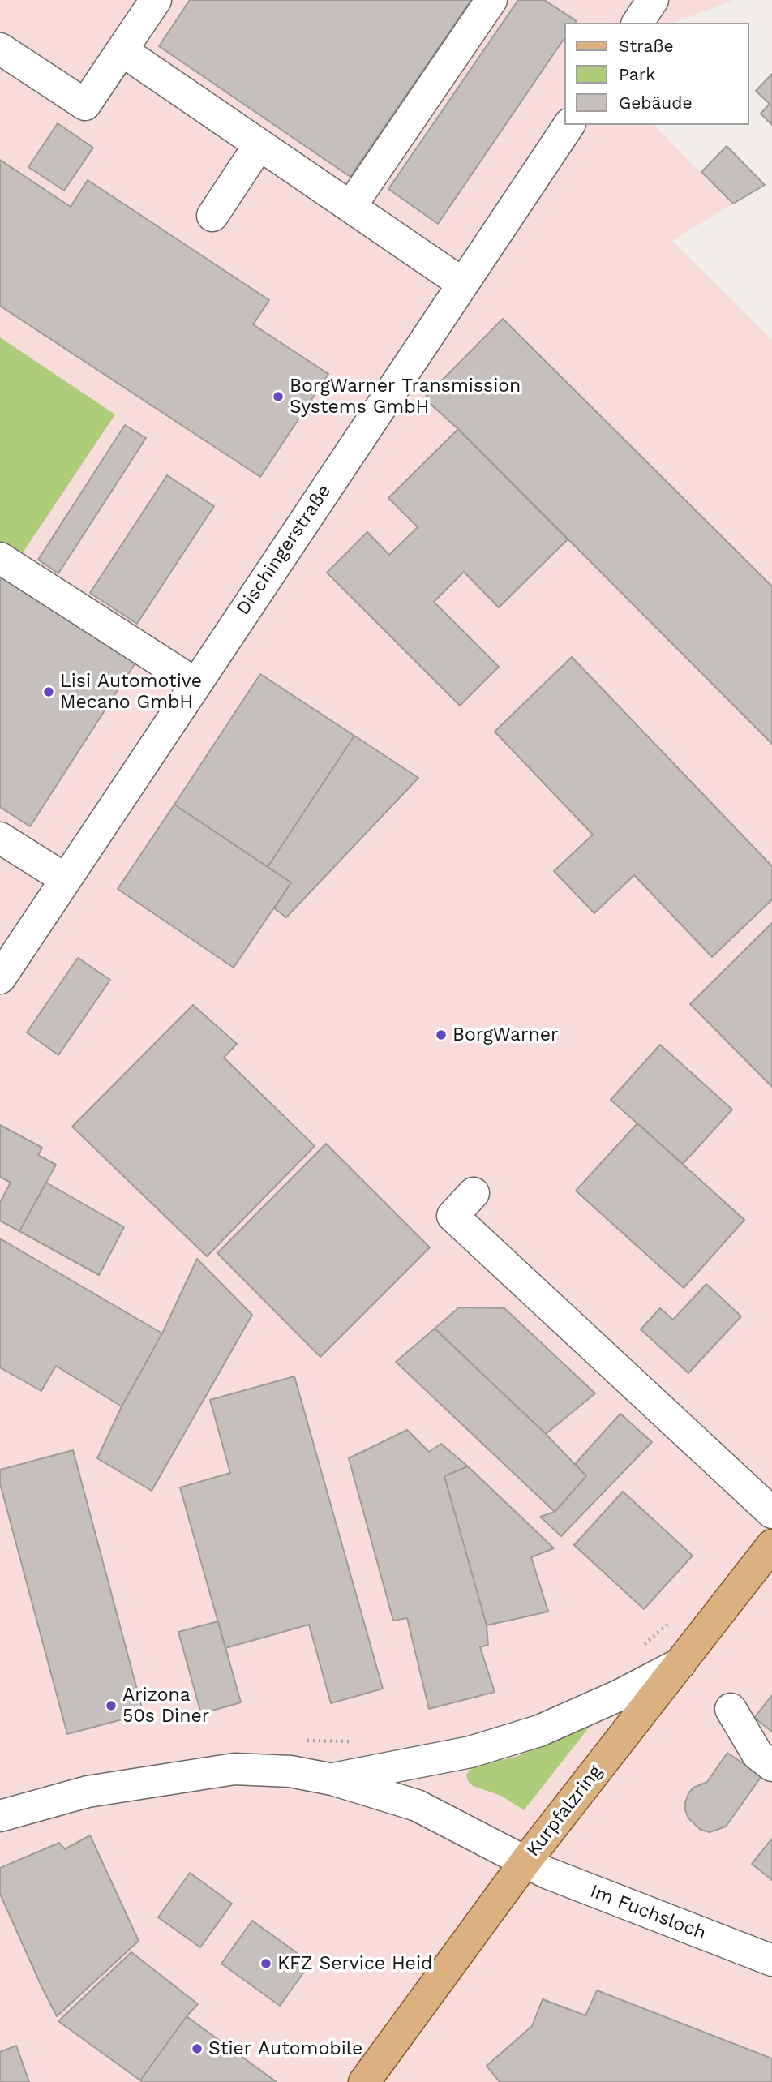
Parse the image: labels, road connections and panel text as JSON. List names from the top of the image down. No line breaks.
{"streets":{"main road":["Kurpfalzring"],"street":["Dischingerstraße","Im Fuchsloch"]},"crossings":[["Kurpfalzring","Im Fuchsloch"]],"places":["BorgWarner Transmission Systems GmbH","Lisi Automotive Mecano GmbH","BorgWarner","Arizona 50s Diner","KFZ Service Heid","Stier Automobile"],"legend":["Straße","Park","Gebäude"]}
